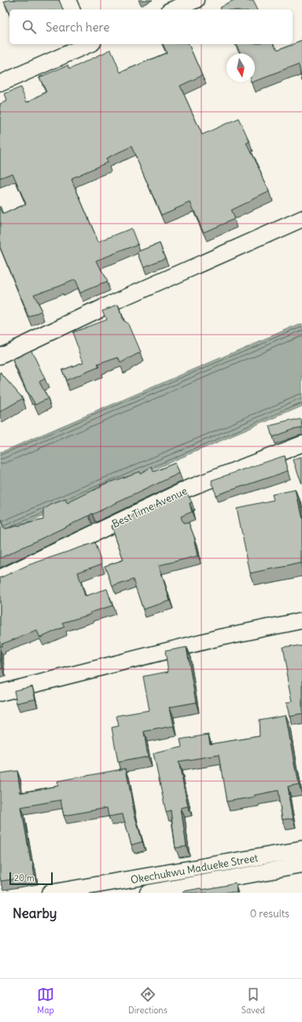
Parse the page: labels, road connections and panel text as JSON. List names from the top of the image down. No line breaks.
{"streets":{"street":["Best Time Avenue","Okechukwu Madueke Street"]},"scale_bar":"20 m","north":"bottom","page":{"search":"Search here","scale":"20 m","heading":["Nearby","0 results"],"nav":["Map","Directions","Saved"]}}
